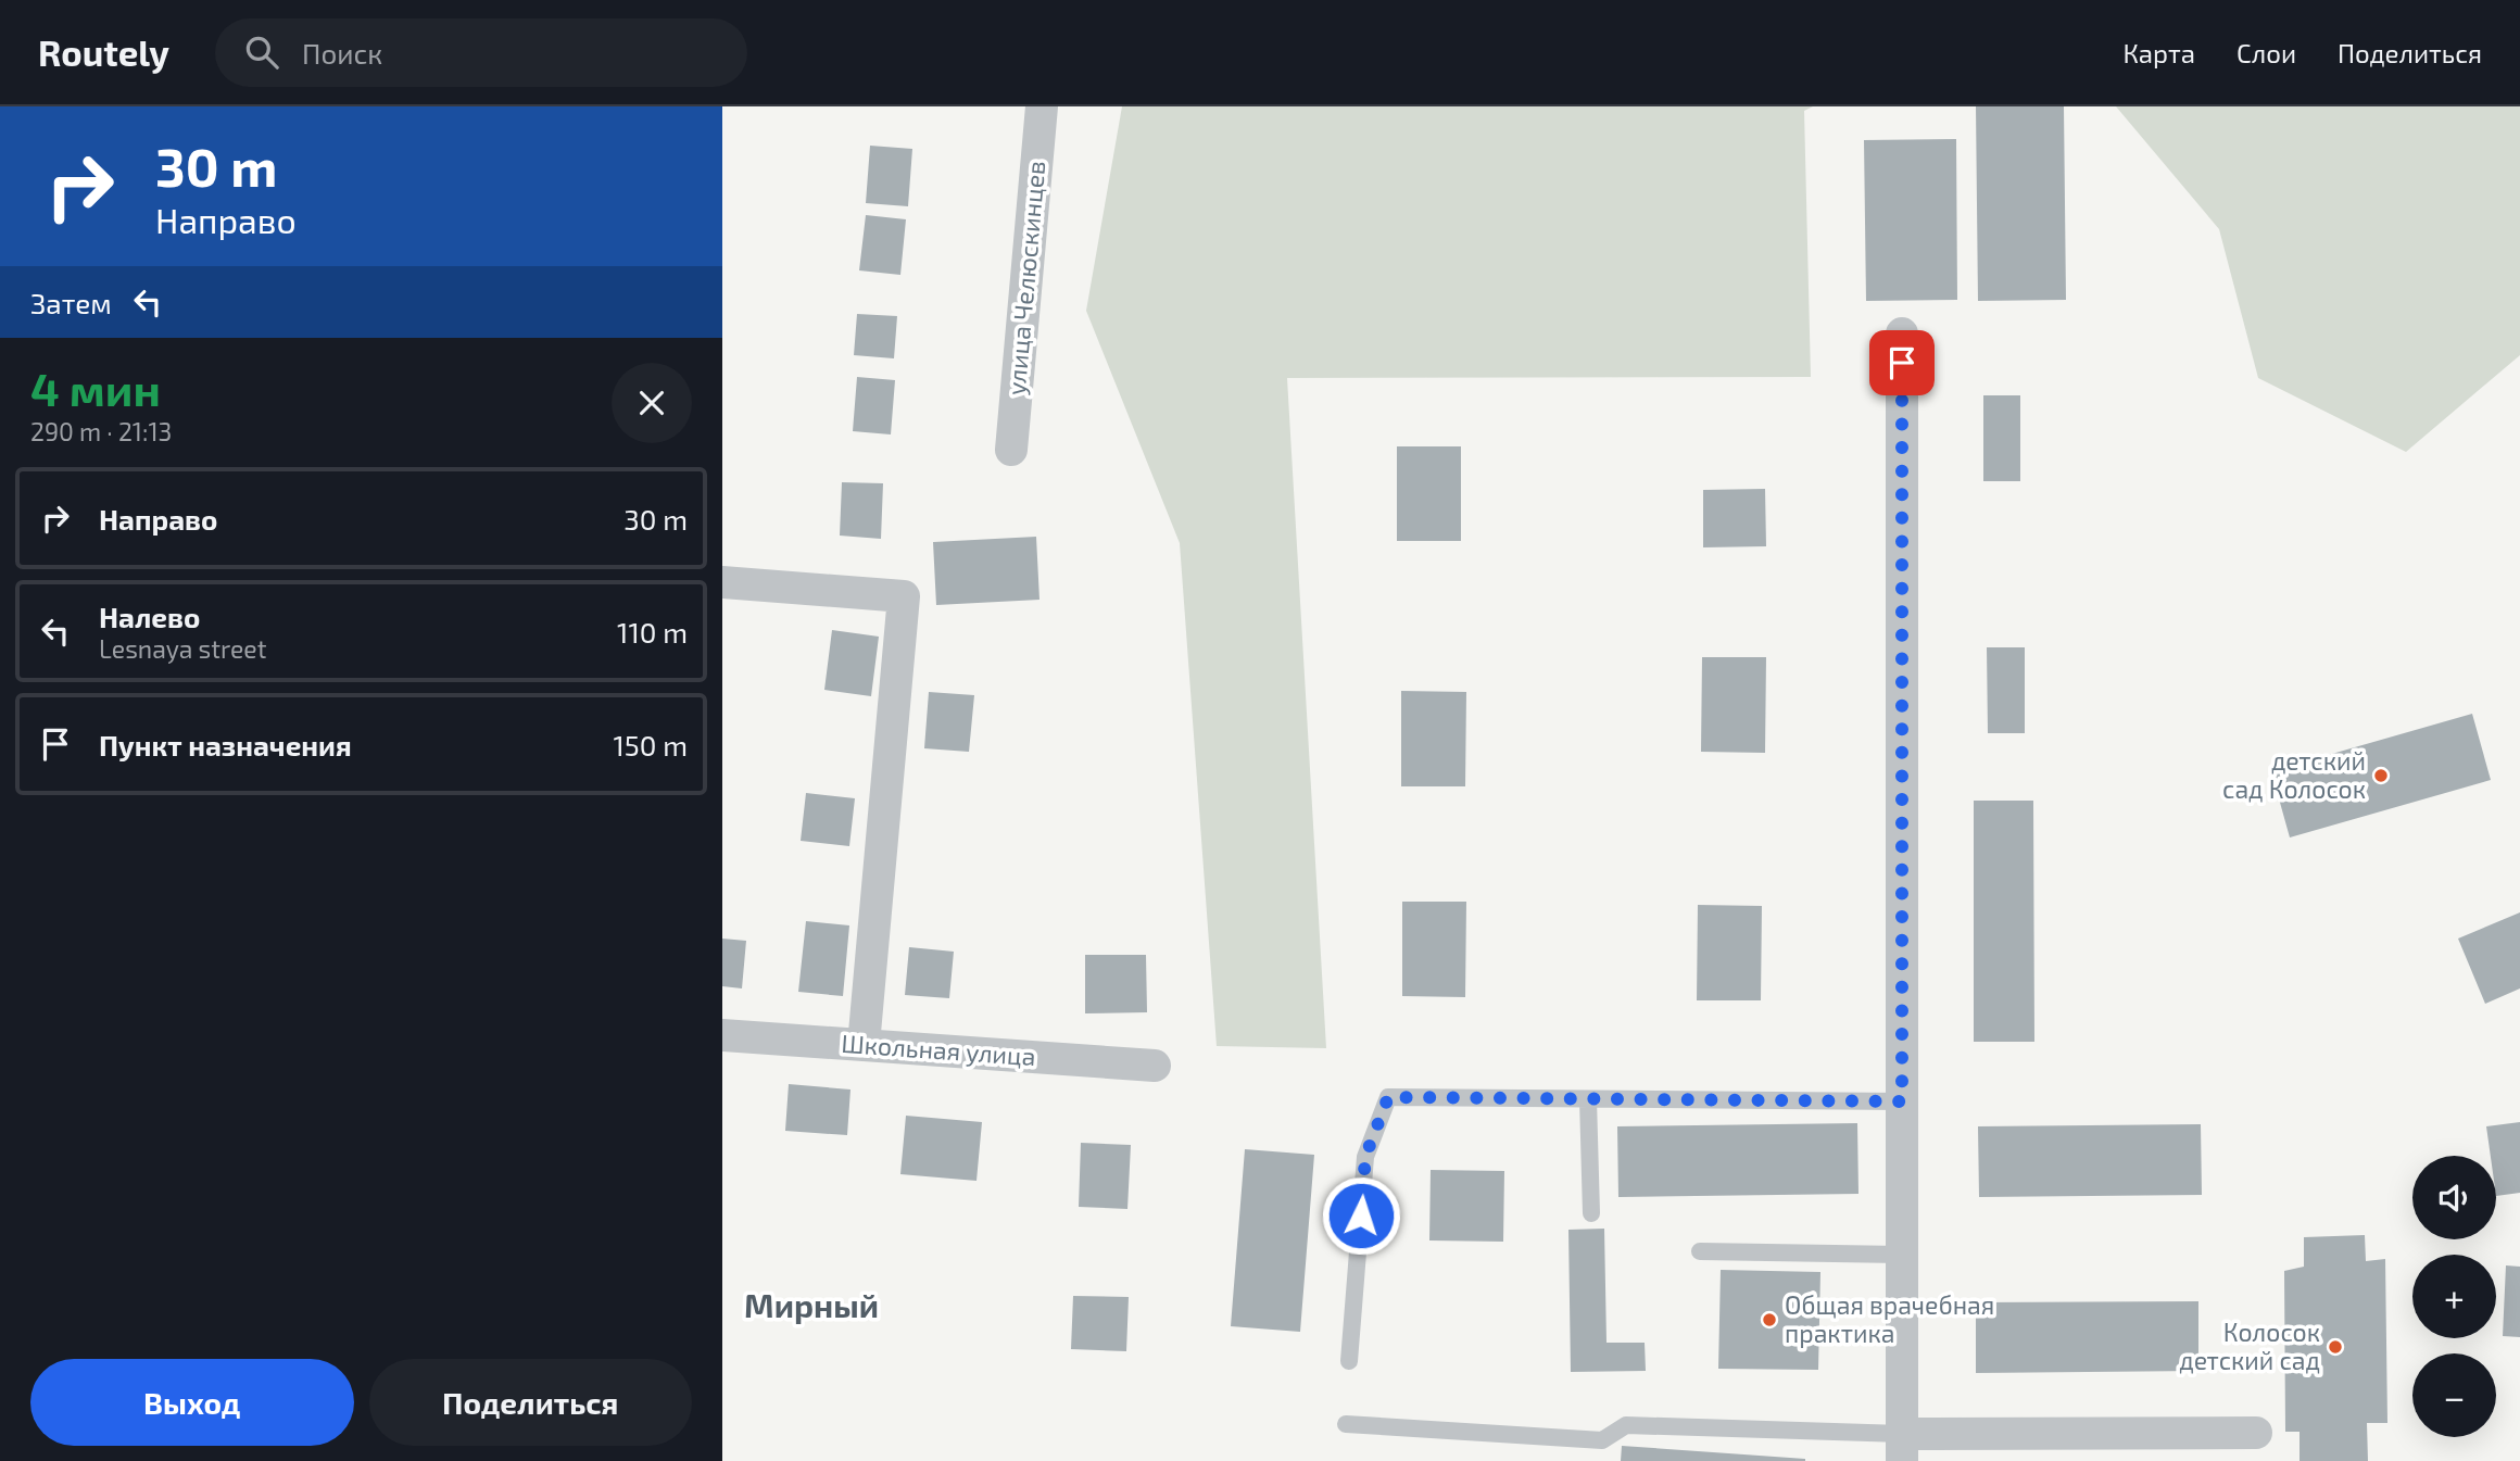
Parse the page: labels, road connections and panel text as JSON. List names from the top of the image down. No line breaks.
{"streets":{"street":["улица Челюскинцев","Школьная улица"]},"districts":["Мирный"],"places":["детский сад Колосок","Общая врачебная практика","Колосок детский сад"],"page":{"header":"Routely","search":"Поиск","nav":["Карта","Слои","Поделиться"],"turn":["30 m","Направо"],"then":"Затем","heading":["4 мин","290 m · 21:13"],"list":[{"name":"Направо","value":"30 m"},{"name":"Налево","note":"Lesnaya street","value":"110 m"},{"name":"Пункт назначения","value":"150 m"}],"map_buttons":["+","−"],"buttons":["Выход","Поделиться"]}}
